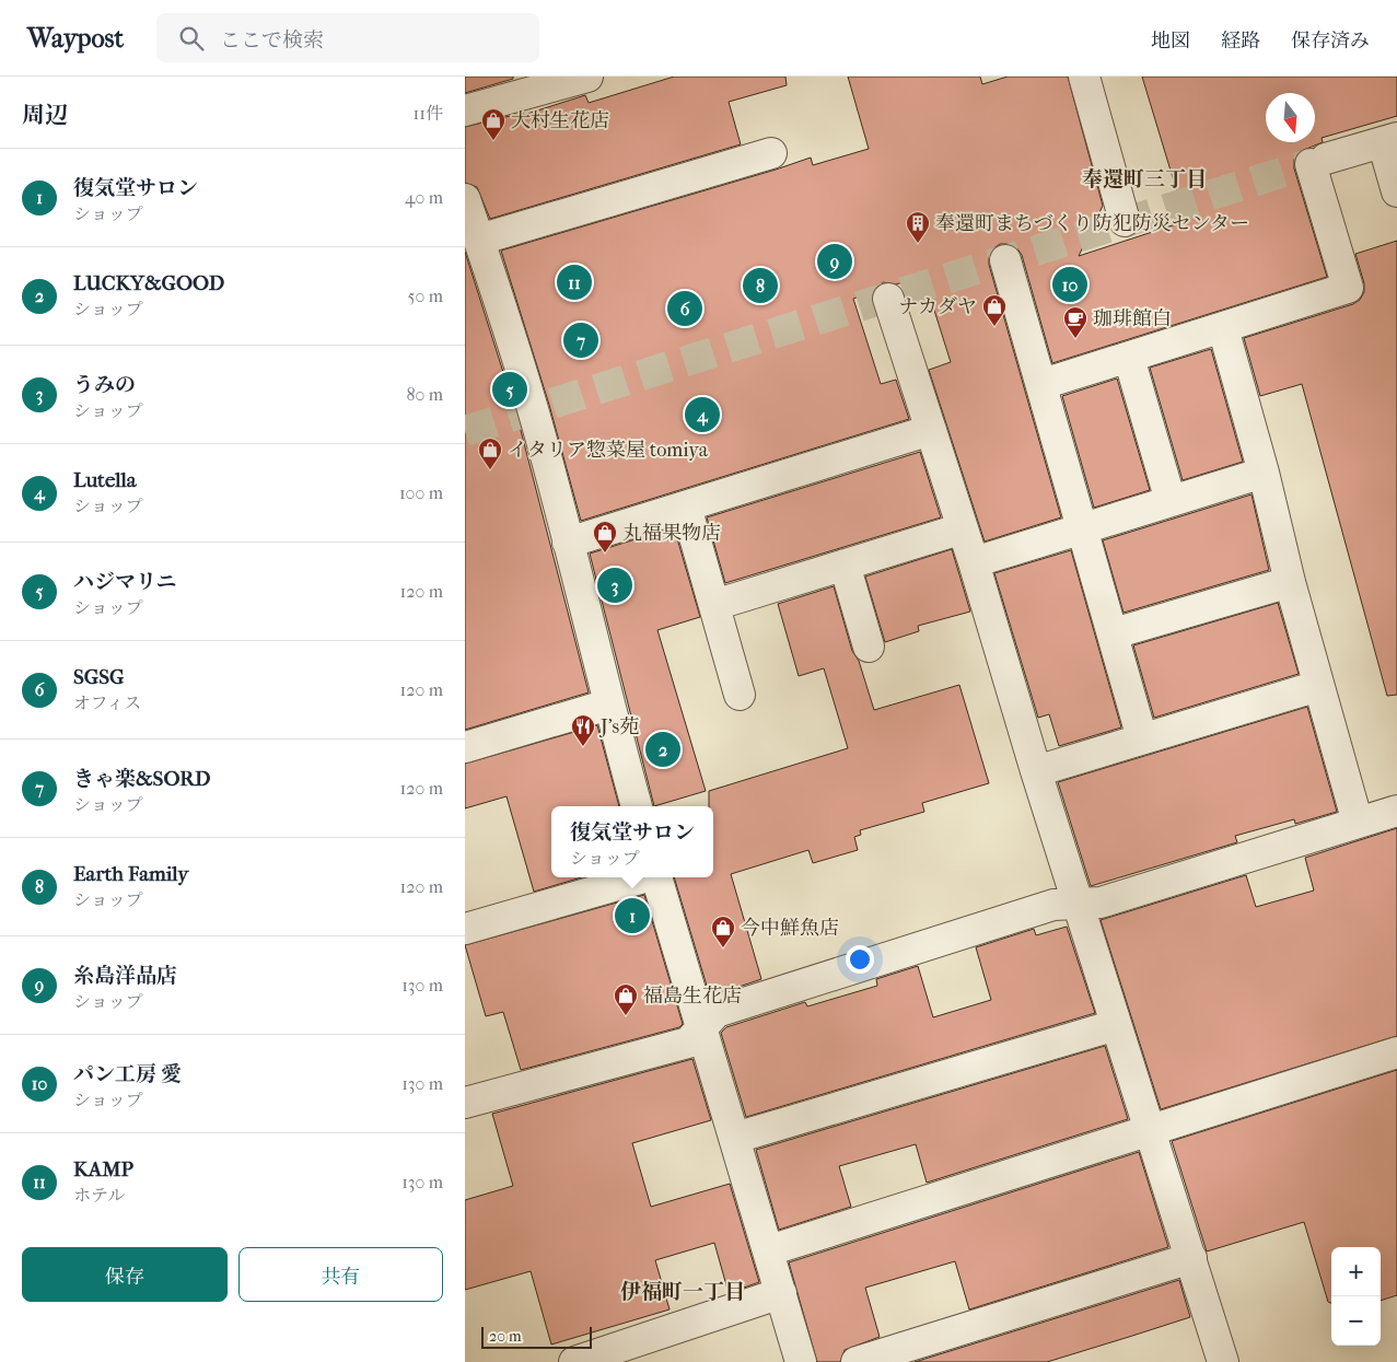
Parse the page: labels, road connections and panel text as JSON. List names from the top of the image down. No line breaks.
{"districts":["奉還町三丁目","伊福町一丁目"],"places":{"shop":["大村生花店","ナカダヤ","イタリア惣菜屋 tomiya","丸福果物店","今中鮮魚店","福島生花店"],"building":["奉還町まちづくり防犯防災センター"],"cafe":["珈琲館白"],"restaurant":["J's苑"]},"scale_bar":"20 m","north":"bottom","page":{"header":"Waypost","search":"ここで検索","nav":["地図","経路","保存済み"],"heading":["周辺","11件"],"list":[{"mark":"1","name":"復気堂サロン","note":"ショップ","value":"40 m"},{"mark":"2","name":"LUCKY&GOOD","note":"ショップ","value":"50 m"},{"mark":"3","name":"うみの","note":"ショップ","value":"80 m"},{"mark":"4","name":"Lutella","note":"ショップ","value":"100 m"},{"mark":"5","name":"ハジマリニ","note":"ショップ","value":"120 m"},{"mark":"6","name":"SGSG","note":"オフィス","value":"120 m"},{"mark":"7","name":"きゃ楽&SORD","note":"ショップ","value":"120 m"},{"mark":"8","name":"Earth Family","note":"ショップ","value":"120 m"},{"mark":"9","name":"糸島洋品店","note":"ショップ","value":"130 m"},{"mark":"10","name":"パン工房 愛","note":"ショップ","value":"130 m"},{"mark":"11","name":"KAMP","note":"ホテル","value":"130 m"}],"pins":["9","11","10","8","6","7","5","4","3","2","1"],"popup":["復気堂サロン","ショップ"],"buttons":["保存","共有"],"map_buttons":["+","−"],"scale":"20 m"}}
